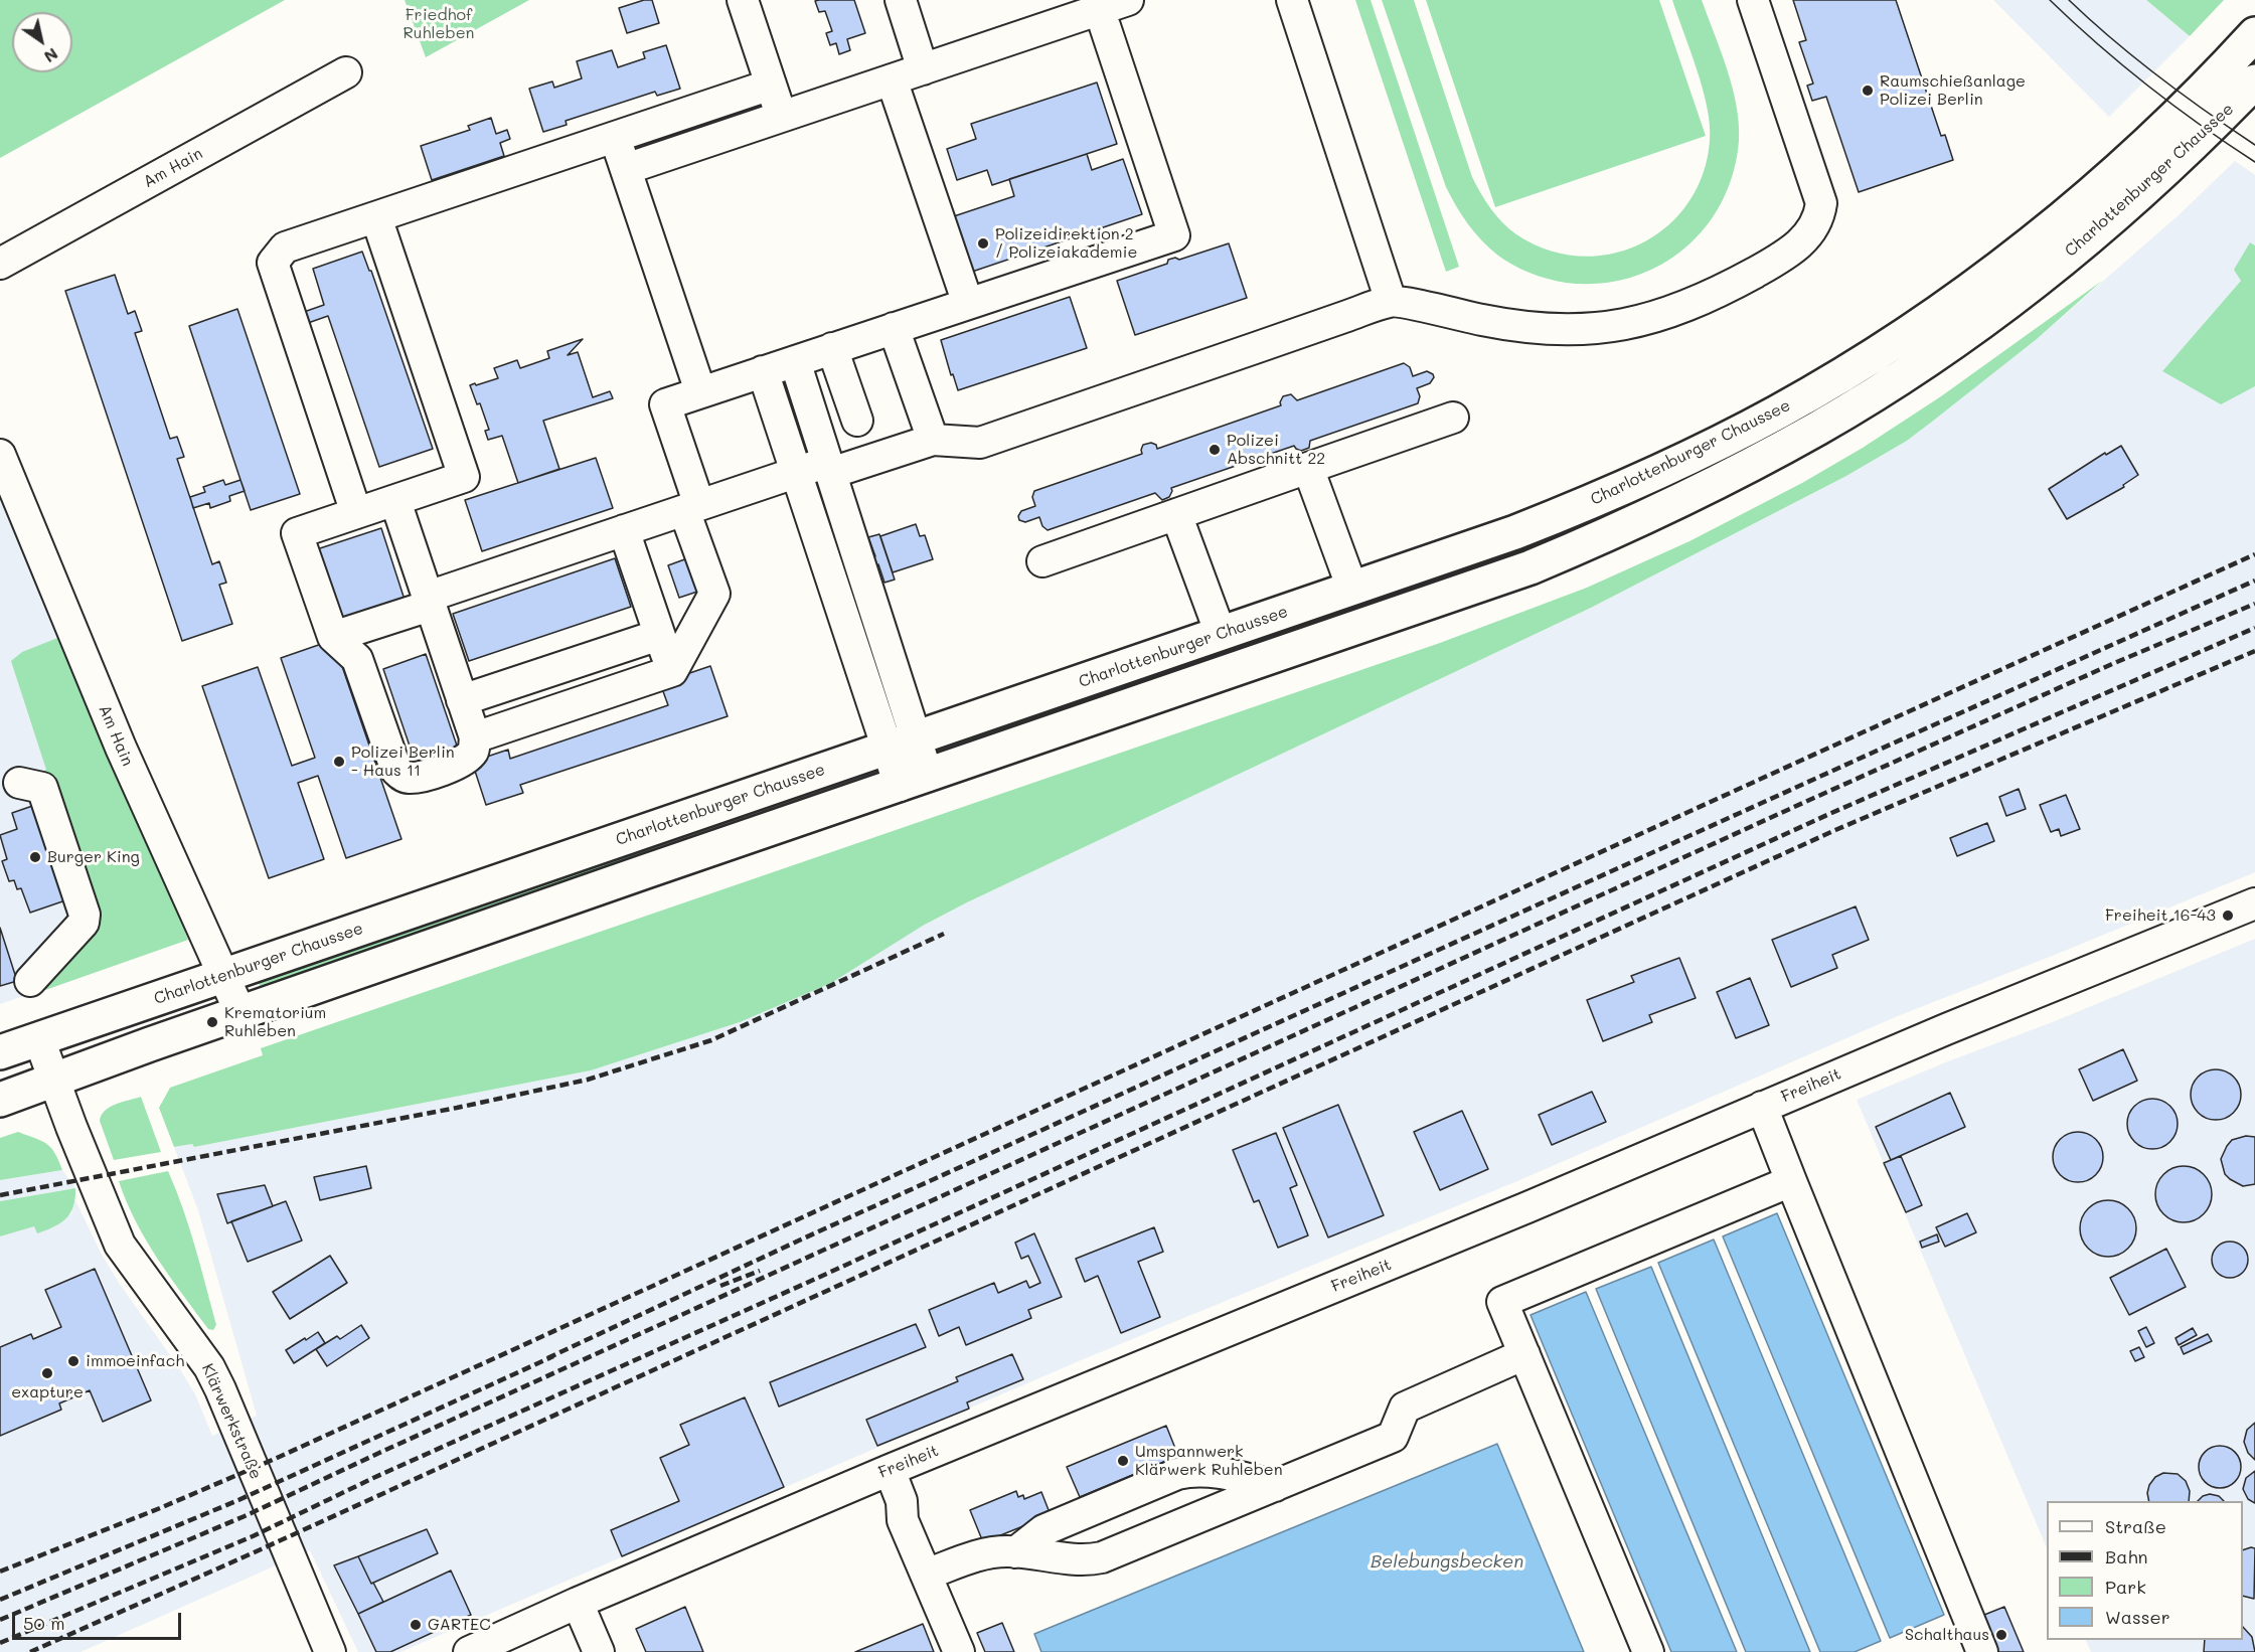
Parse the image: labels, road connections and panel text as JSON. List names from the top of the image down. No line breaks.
{"streets":{"main road":["Charlottenburger Chaussee"],"street":["Am Hain","Freiheit","Klärwerkstraße"]},"crossings":[["Am Hain","Charlottenburger Chaussee"],["Charlottenburger Chaussee","Klärwerkstraße"]],"water":["Belebungsbecken"],"parks":["Friedhof Ruhleben"],"places":["Raumschießanlage Polizei Berlin","Polizeidirektion 2 / Polizeiakademie","Polizei Abschnitt 22","Polizei Berlin - Haus 11","Burger King","Freiheit 16-43","Krematorium Ruhleben","immoeinfach","exapture","Umspannwerk Klärwerk Ruhleben","GARTEC","Schalthaus"],"legend":["Straße","Bahn","Park","Wasser"],"scale_bar":"50 m","north":"bottom right"}
